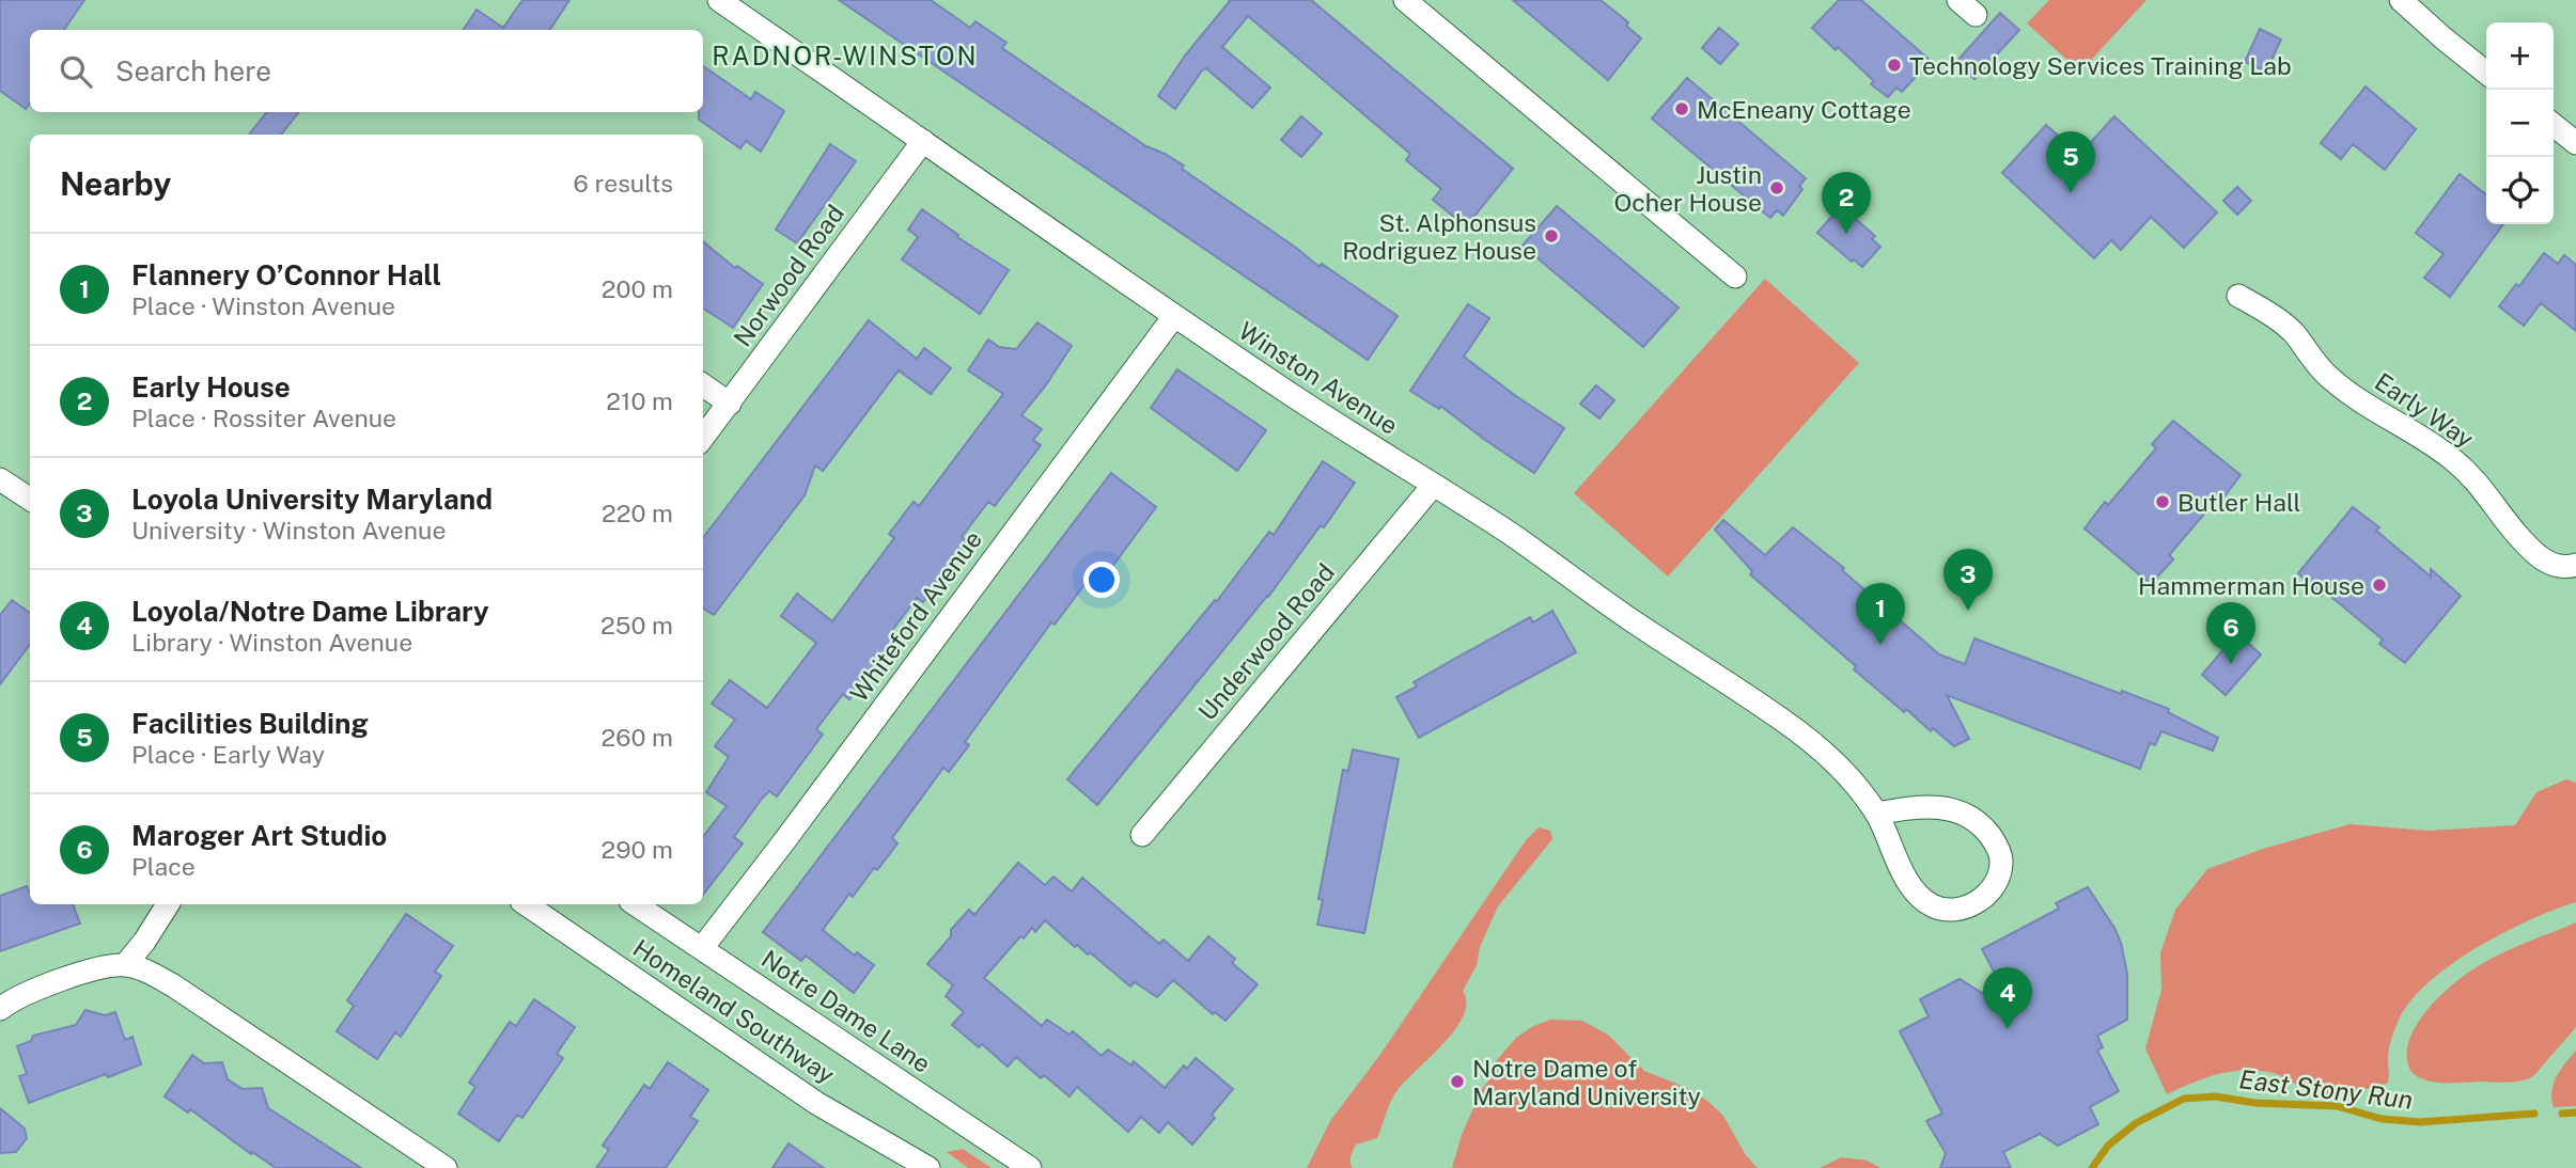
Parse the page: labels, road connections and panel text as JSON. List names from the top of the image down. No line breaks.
{"streets":{"street":["Norwood Road","Winston Avenue","Early Way","Whiteford Avenue","Underwood Road","Homeland Southway","Notre Dame Lane"]},"crossings":[["Norwood Road","Winston Avenue"],["Winston Avenue","Whiteford Avenue"],["Winston Avenue","Underwood Road"],["Whiteford Avenue","Notre Dame Lane"]],"districts":["RADNOR-WINSTON"],"water":["East Stony Run"],"places":["Technology Services Training Lab","McEneany Cottage","Justin Ocher House","St. Alphonsus Rodriguez House","Butler Hall","Hammerman House","Notre Dame of Maryland University"],"page":{"map_buttons":["+","−"],"search":"Search here","pins":["5","2","3","1","6","4"],"heading":["Nearby","6 results"],"list":[{"mark":"1","name":"Flannery O’Connor Hall","note":"Place · Winston Avenue","value":"200 m"},{"mark":"2","name":"Early House","note":"Place · Rossiter Avenue","value":"210 m"},{"mark":"3","name":"Loyola University Maryland","note":"University · Winston Avenue","value":"220 m"},{"mark":"4","name":"Loyola/Notre Dame Library","note":"Library · Winston Avenue","value":"250 m"},{"mark":"5","name":"Facilities Building","note":"Place · Early Way","value":"260 m"},{"mark":"6","name":"Maroger Art Studio","note":"Place","value":"290 m"}]}}
